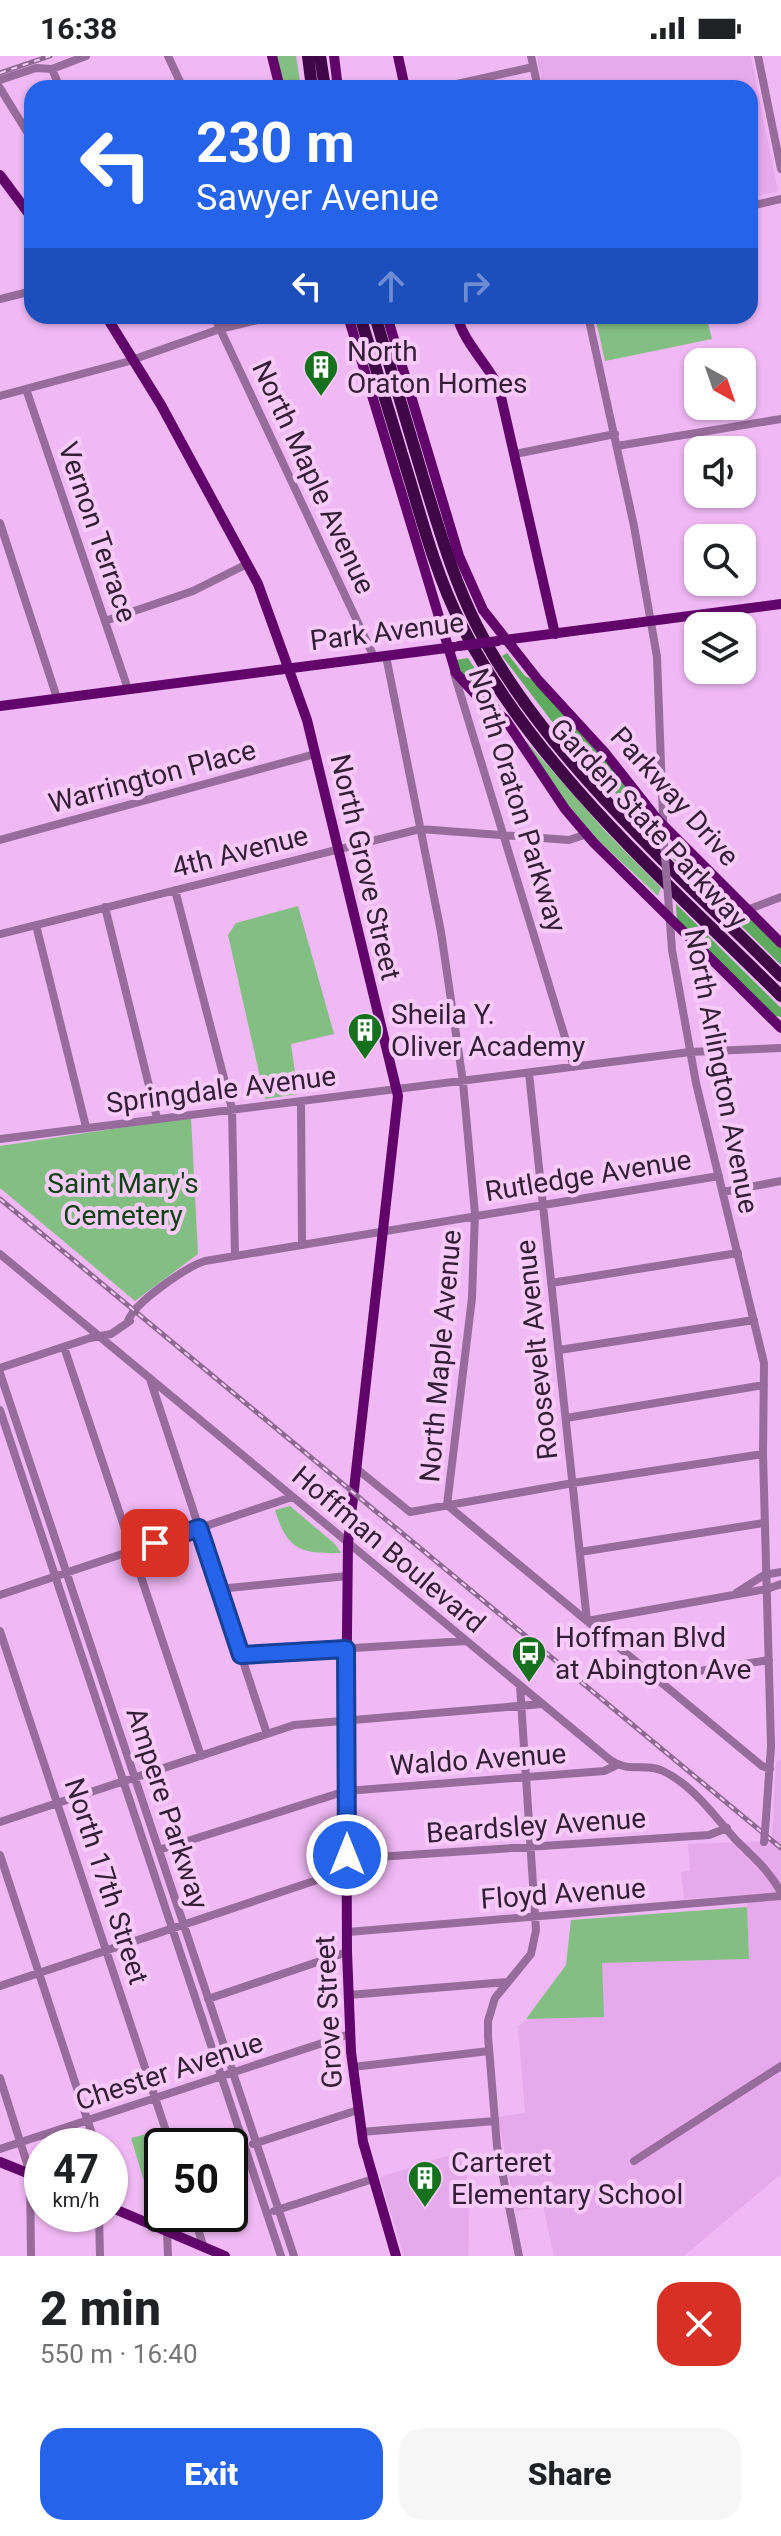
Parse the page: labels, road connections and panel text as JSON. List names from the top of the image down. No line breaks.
{"streets":{"highway":["Garden State Parkway"],"main road":["Park Avenue","Parkway Drive","North Oraton Parkway","North Grove Street","Grove Street"],"street":["North Maple Avenue","Vernon Terrace","Warrington Place","4th Avenue","North Arlington Avenue","Springdale Avenue","Rutledge Avenue","Roosevelt Avenue","Hoffman Boulevard","Waldo Avenue","Ampere Parkway","Beardsley Avenue","North 17th Street","Floyd Avenue","Chester Avenue"]},"crossings":[["North Maple Avenue","Park Avenue"],["North Maple Avenue","4th Avenue"],["North Maple Avenue","North Arlington Avenue"],["North Maple Avenue","Springdale Avenue"],["North Maple Avenue","Rutledge Avenue"],["North Maple Avenue","Roosevelt Avenue"],["Vernon Terrace","Park Avenue"],["Park Avenue","Parkway Drive"],["Park Avenue","North Oraton Parkway"],["Park Avenue","North Grove Street"],["Park Avenue","North Arlington Avenue"],["Warrington Place","North Grove Street"],["Parkway Drive","North Oraton Parkway"],["Parkway Drive","North Arlington Avenue"],["North Oraton Parkway","4th Avenue"],["North Oraton Parkway","Springdale Avenue"],["4th Avenue","North Grove Street"],["North Grove Street","Springdale Avenue"],["North Grove Street","Rutledge Avenue"],["North Grove Street","Hoffman Boulevard"],["North Grove Street","Grove Street"],["North Arlington Avenue","Springdale Avenue"],["North Arlington Avenue","Rutledge Avenue"],["Springdale Avenue","Roosevelt Avenue"],["Rutledge Avenue","Roosevelt Avenue"],["Rutledge Avenue","Hoffman Boulevard"],["Rutledge Avenue","Ampere Parkway"],["Hoffman Boulevard","Waldo Avenue"],["Waldo Avenue","Ampere Parkway"],["Waldo Avenue","Grove Street"],["Ampere Parkway","Beardsley Avenue"],["Ampere Parkway","Chester Avenue"],["Beardsley Avenue","North 17th Street"],["Beardsley Avenue","Grove Street"],["North 17th Street","Chester Avenue"],["Floyd Avenue","Grove Street"],["Grove Street","Chester Avenue"]],"parks":["Saint Mary's Cemetery"],"places":{"building":["North Oraton Homes","Sheila Y. Oliver Academy","Carteret Elementary School"],"bus stop":["Hoffman Blvd at Abington Ave"]},"north":"bottom right","page":{"status":"16:38","turn":["230 m","Sawyer Avenue"],"speed":"47 km/h","limit":"50","heading":["2 min","550 m · 16:40"],"buttons":["Exit","Share"]}}
